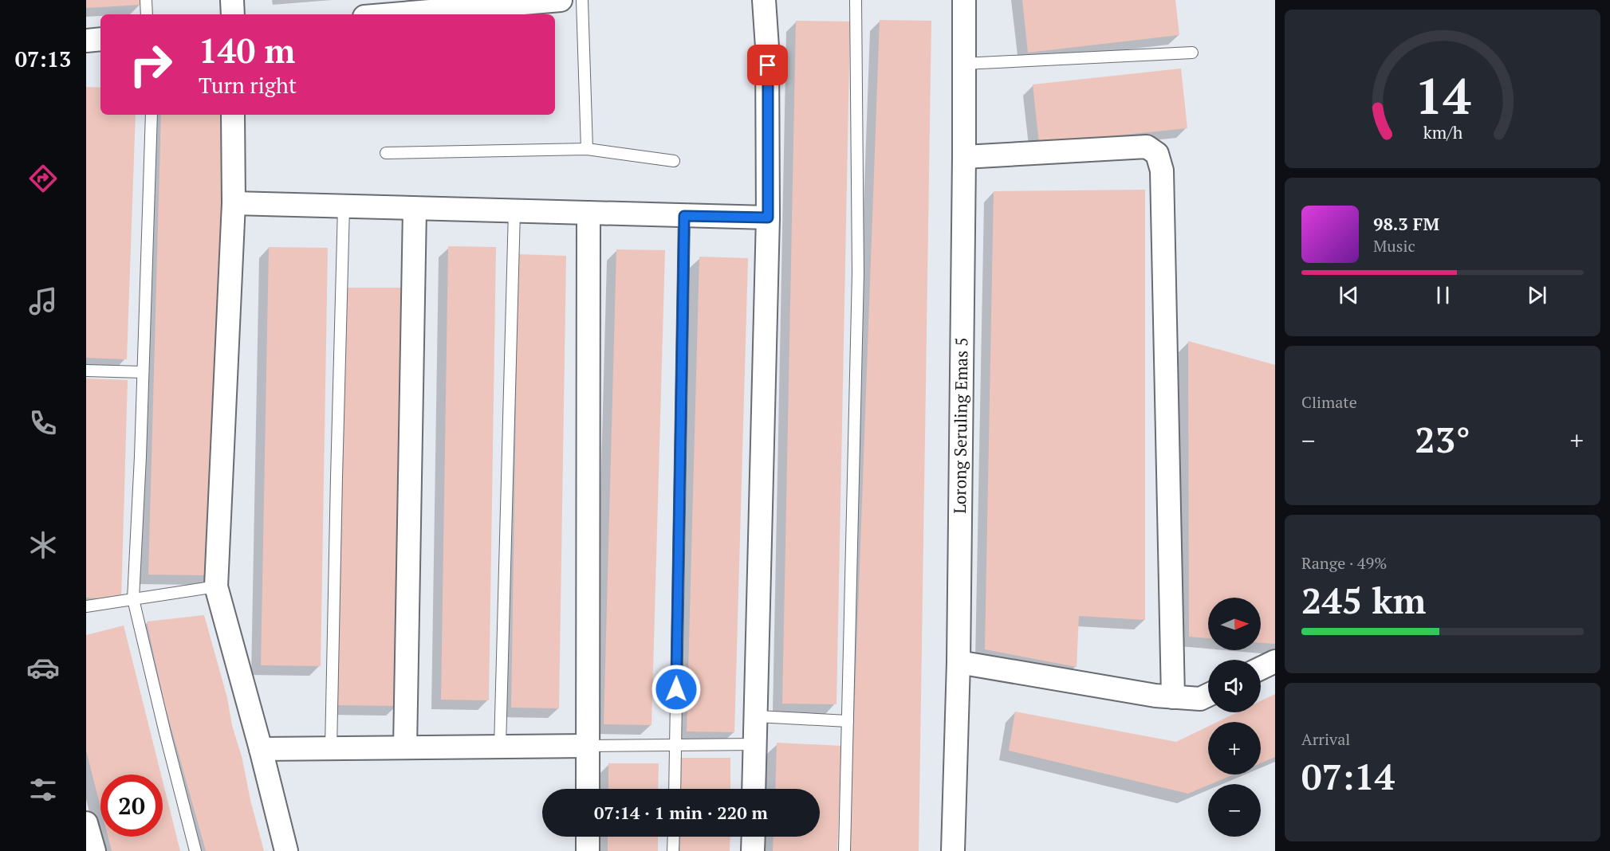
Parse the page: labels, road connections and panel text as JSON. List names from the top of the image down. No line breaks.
{"streets":{"street":["Lorong Seruling Emas 5"]},"north":"right","page":{"tabs":"07:13","turn":["140 m","Turn right"],"song":["98.3 FM","Music"],"tile":["Climate",["Range · 49%","245 km"],["Arrival","07:14"]],"heat":["−","23°","+"],"map_buttons":["+","−"],"limit":"20","trip":"07:14 · 1 min · 220 m","gauge":["14","km/h"]}}
